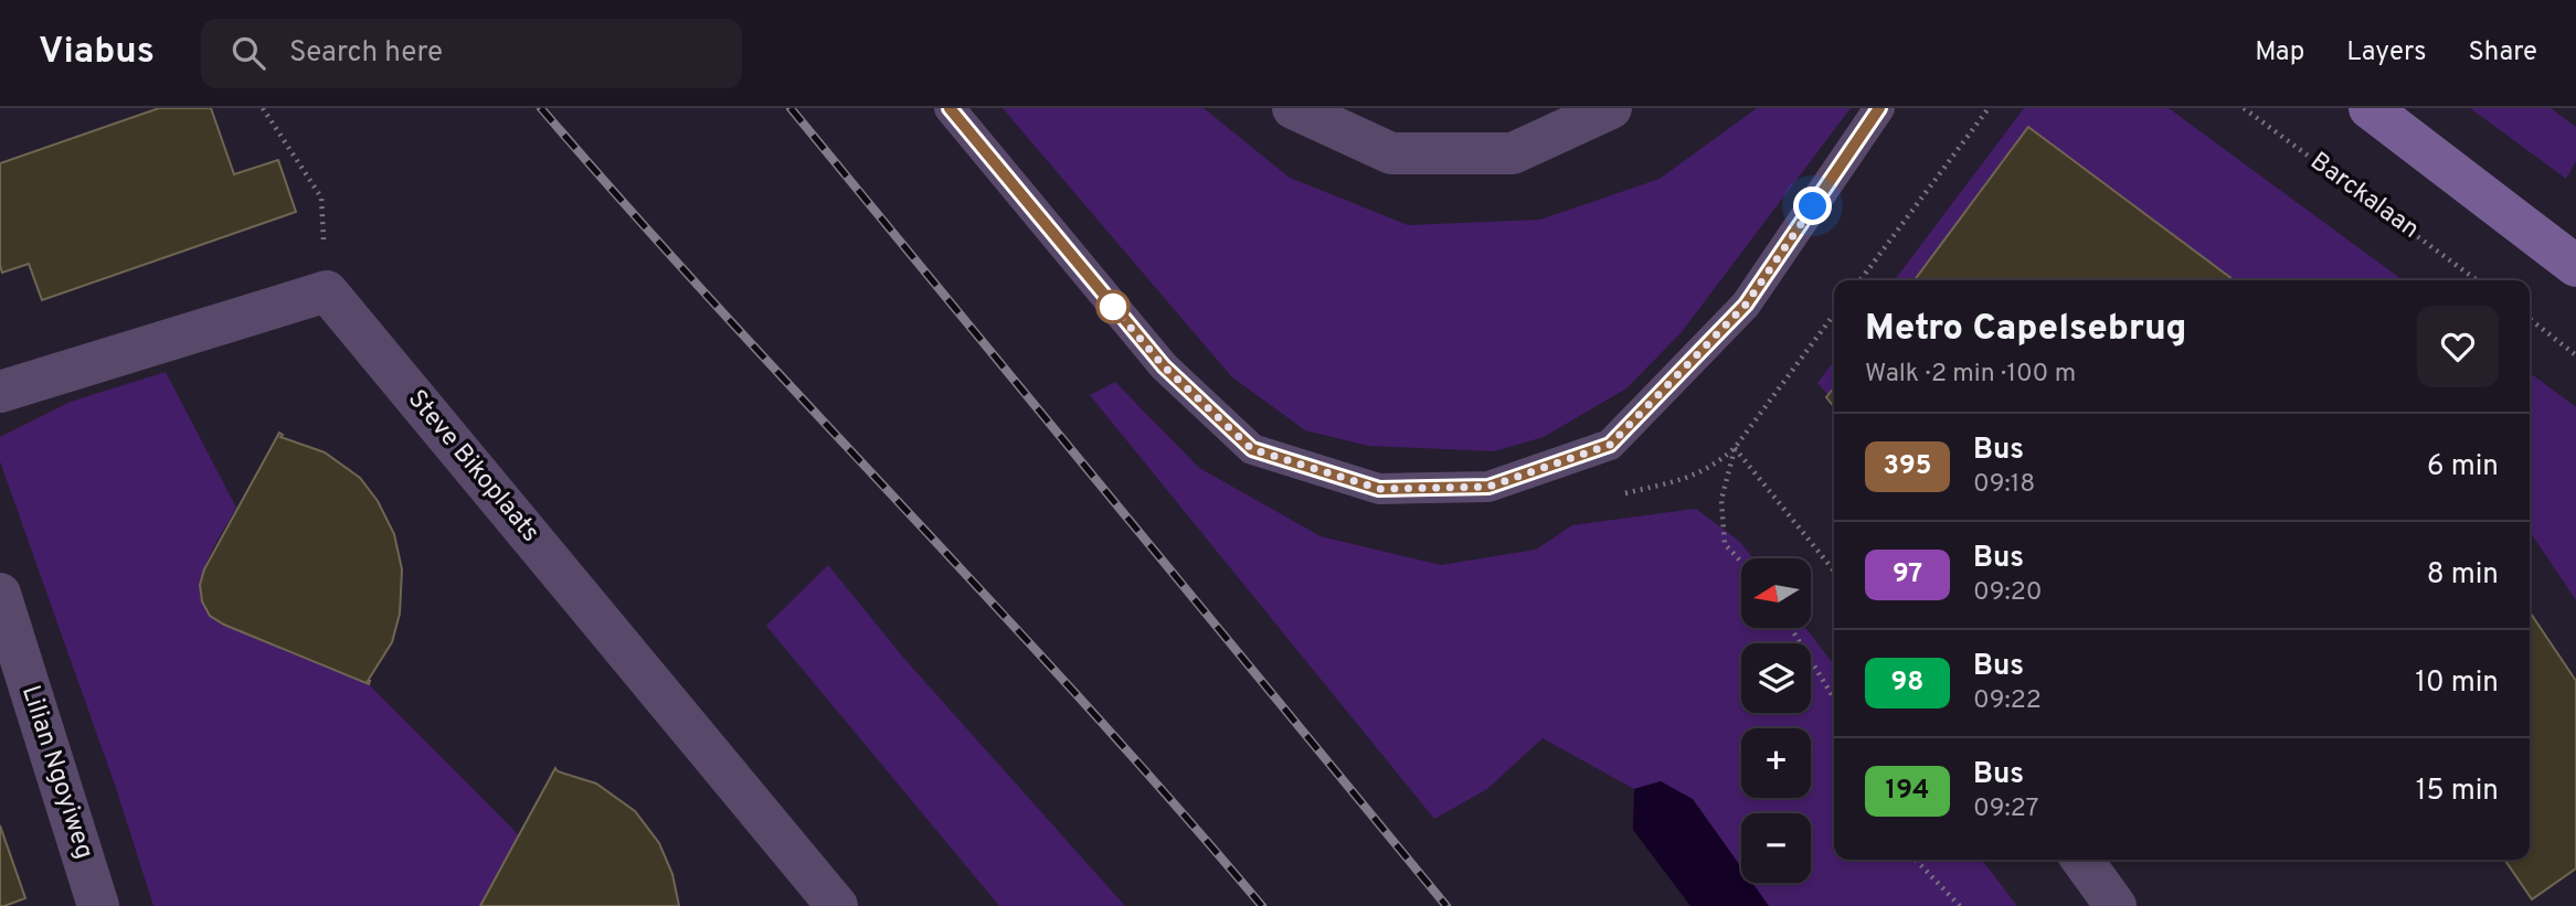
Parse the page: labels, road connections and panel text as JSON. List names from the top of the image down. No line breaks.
{"streets":{"street":["Steve Bikoplaats","Lilian Ngoyiweg"],"path":["Barckalaan"]},"lines":["bus line 395"],"north":"left","page":{"header":"Viabus","search":"Search here","nav":["Map","Layers","Share"],"heading":["Metro Capelsebrug","Walk · 2 min · 100 m"],"list":[{"mark":"395","name":"Bus","note":"09:18","value":"6 min"},{"mark":"97","name":"Bus","note":"09:20","value":"8 min"},{"mark":"98","name":"Bus","note":"09:22","value":"10 min"},{"mark":"194","name":"Bus","note":"09:27","value":"15 min"}],"map_buttons":["+","−"]}}
